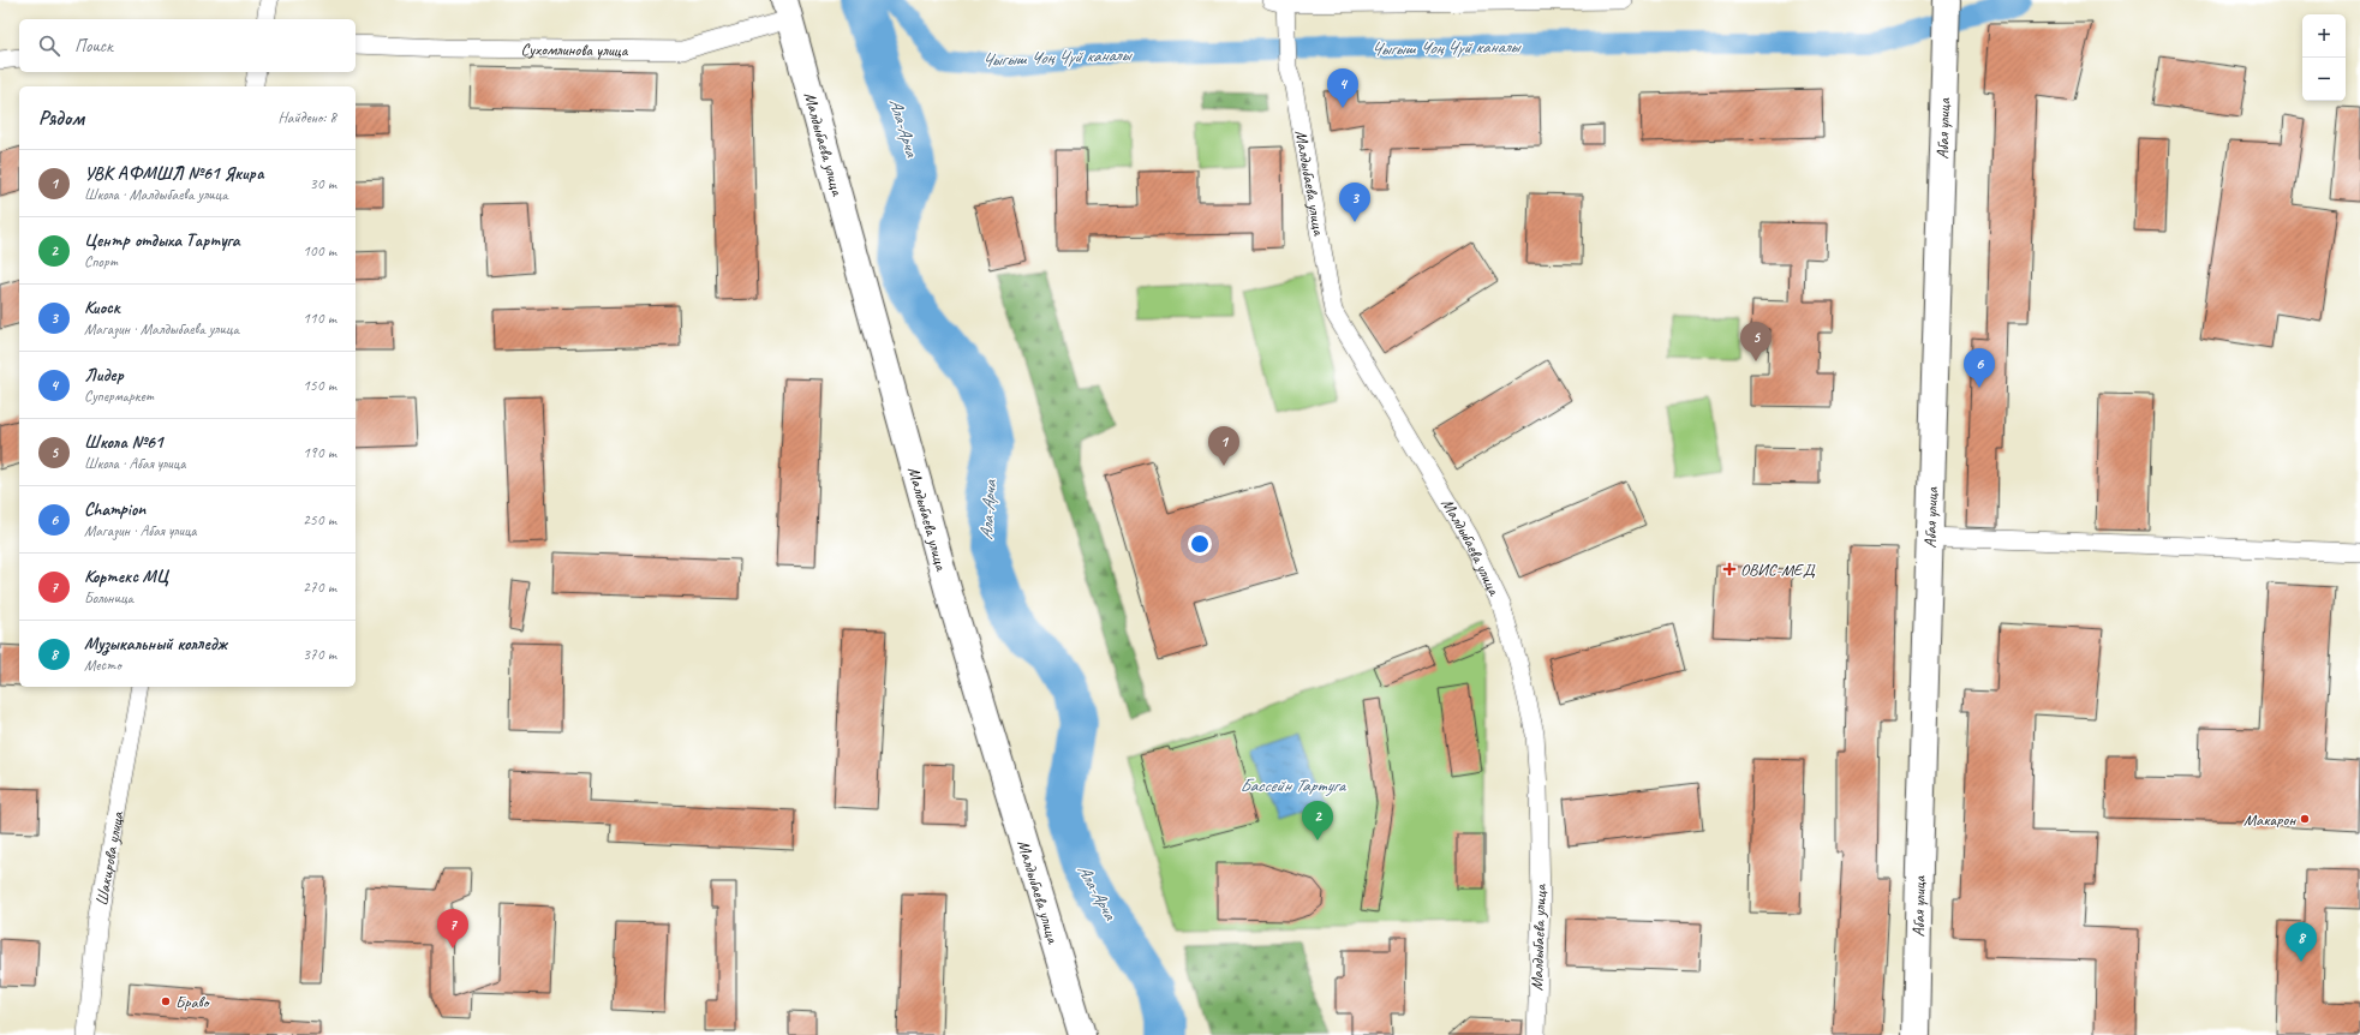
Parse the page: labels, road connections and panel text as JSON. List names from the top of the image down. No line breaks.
{"streets":{"street":["Сухомлинова улица","Абая улица","Малдыбаева улица","Шакирова улица"]},"crossings":[["Сухомлинова улица","Малдыбаева улица"]],"water":["Чыгыш Чоң Чүй каналы","Ала-Арча","Бассейн Тартуга"],"places":{"health":["ОВИС-МЕД"],"other":["Макарон","Браво"]},"page":{"map_buttons":["+","−"],"search":"Поиск","pins":["4","3","5","6","1","2","7","8"],"heading":["Рядом","Найдено: 8"],"list":[{"mark":"1","name":"УВК АФМШЛ №61 Якира","note":"Школа · Малдыбаева улица","value":"30 m"},{"mark":"2","name":"Центр отдыха Тартуга","note":"Спорт","value":"100 m"},{"mark":"3","name":"Киоск","note":"Магазин · Малдыбаева улица","value":"110 m"},{"mark":"4","name":"Лидер","note":"Супермаркет","value":"150 m"},{"mark":"5","name":"Школа №61","note":"Школа · Абая улица","value":"190 m"},{"mark":"6","name":"Champion","note":"Магазин · Абая улица","value":"250 m"},{"mark":"7","name":"Кортекс МЦ","note":"Больница","value":"270 m"},{"mark":"8","name":"Музыкальный колледж","note":"Место","value":"370 m"}]}}
